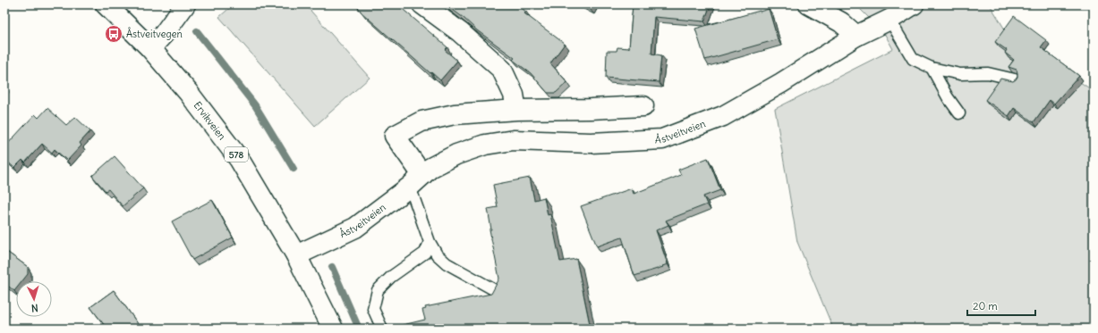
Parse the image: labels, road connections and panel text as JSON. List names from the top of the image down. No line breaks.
{"streets":{"street":["Ervikveien","Åstveitveien","578"]},"crossings":[["Ervikveien","Åstveitveien"]],"places":{"bus stop":["Åstveitvegen"]},"scale_bar":"20 m","north":"bottom"}
